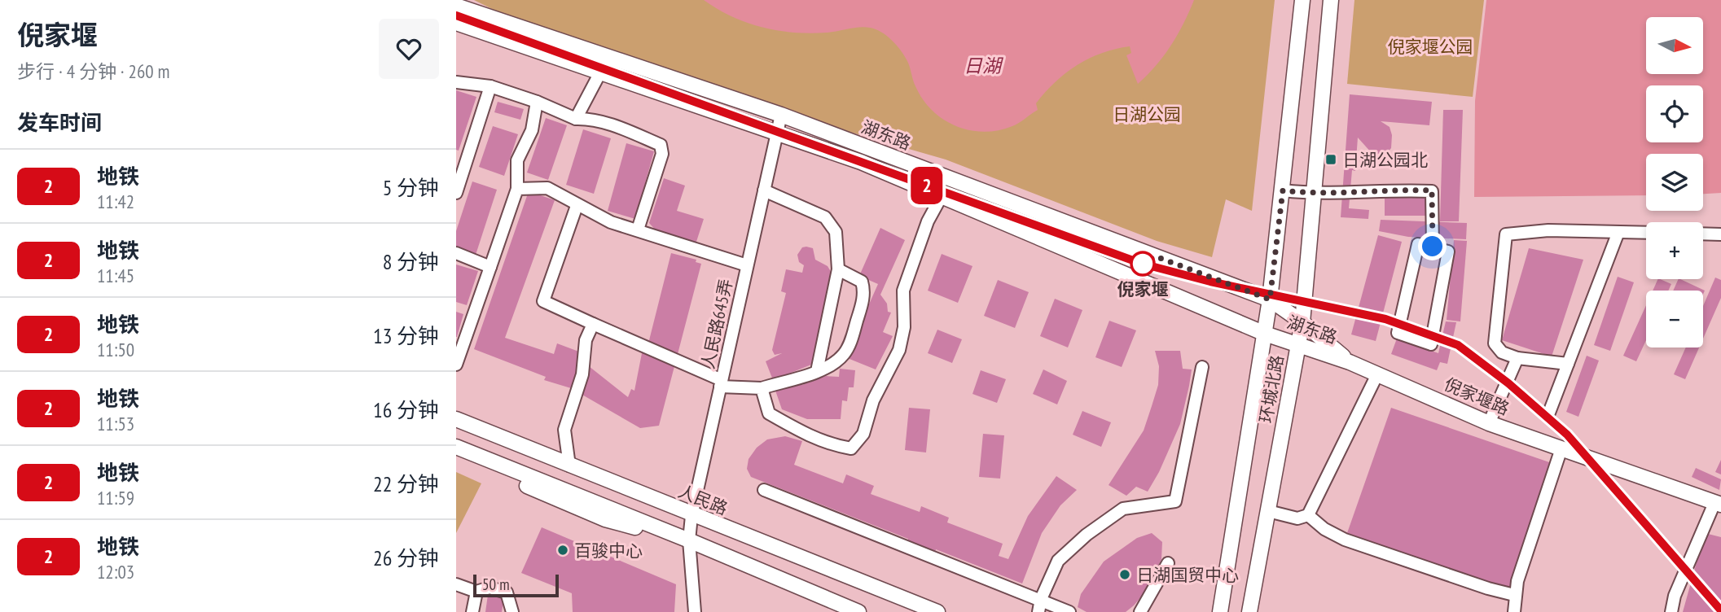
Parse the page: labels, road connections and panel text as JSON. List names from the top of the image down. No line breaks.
{"streets":{"main road":["湖东路","环城北路","倪家堰路","人民路"],"street":["人民路645弄"]},"crossings":[["湖东路","人民路645弄"],["湖东路","环城北路"],["湖东路","倪家堰路"],["人民路645弄","人民路"]],"water":["日湖"],"parks":["倪家堰公园","日湖公园"],"places":{"transit":["日湖公园北"],"other":["倪家堰","百骏中心","日湖国贸中心"]},"lines":["metro line 2"],"scale_bar":"50 m","north":"right","page":{"heading":[["倪家堰","步行 · 4 分钟 · 260 m"],"发车时间"],"on_map":"2","map_buttons":["+","−"],"list":[{"mark":"2","name":"地铁","note":"11:42","value":"5 分钟"},{"mark":"2","name":"地铁","note":"11:45","value":"8 分钟"},{"mark":"2","name":"地铁","note":"11:50","value":"13 分钟"},{"mark":"2","name":"地铁","note":"11:53","value":"16 分钟"},{"mark":"2","name":"地铁","note":"11:59","value":"22 分钟"},{"mark":"2","name":"地铁","note":"12:03","value":"26 分钟"}],"scale":"50 m"}}
